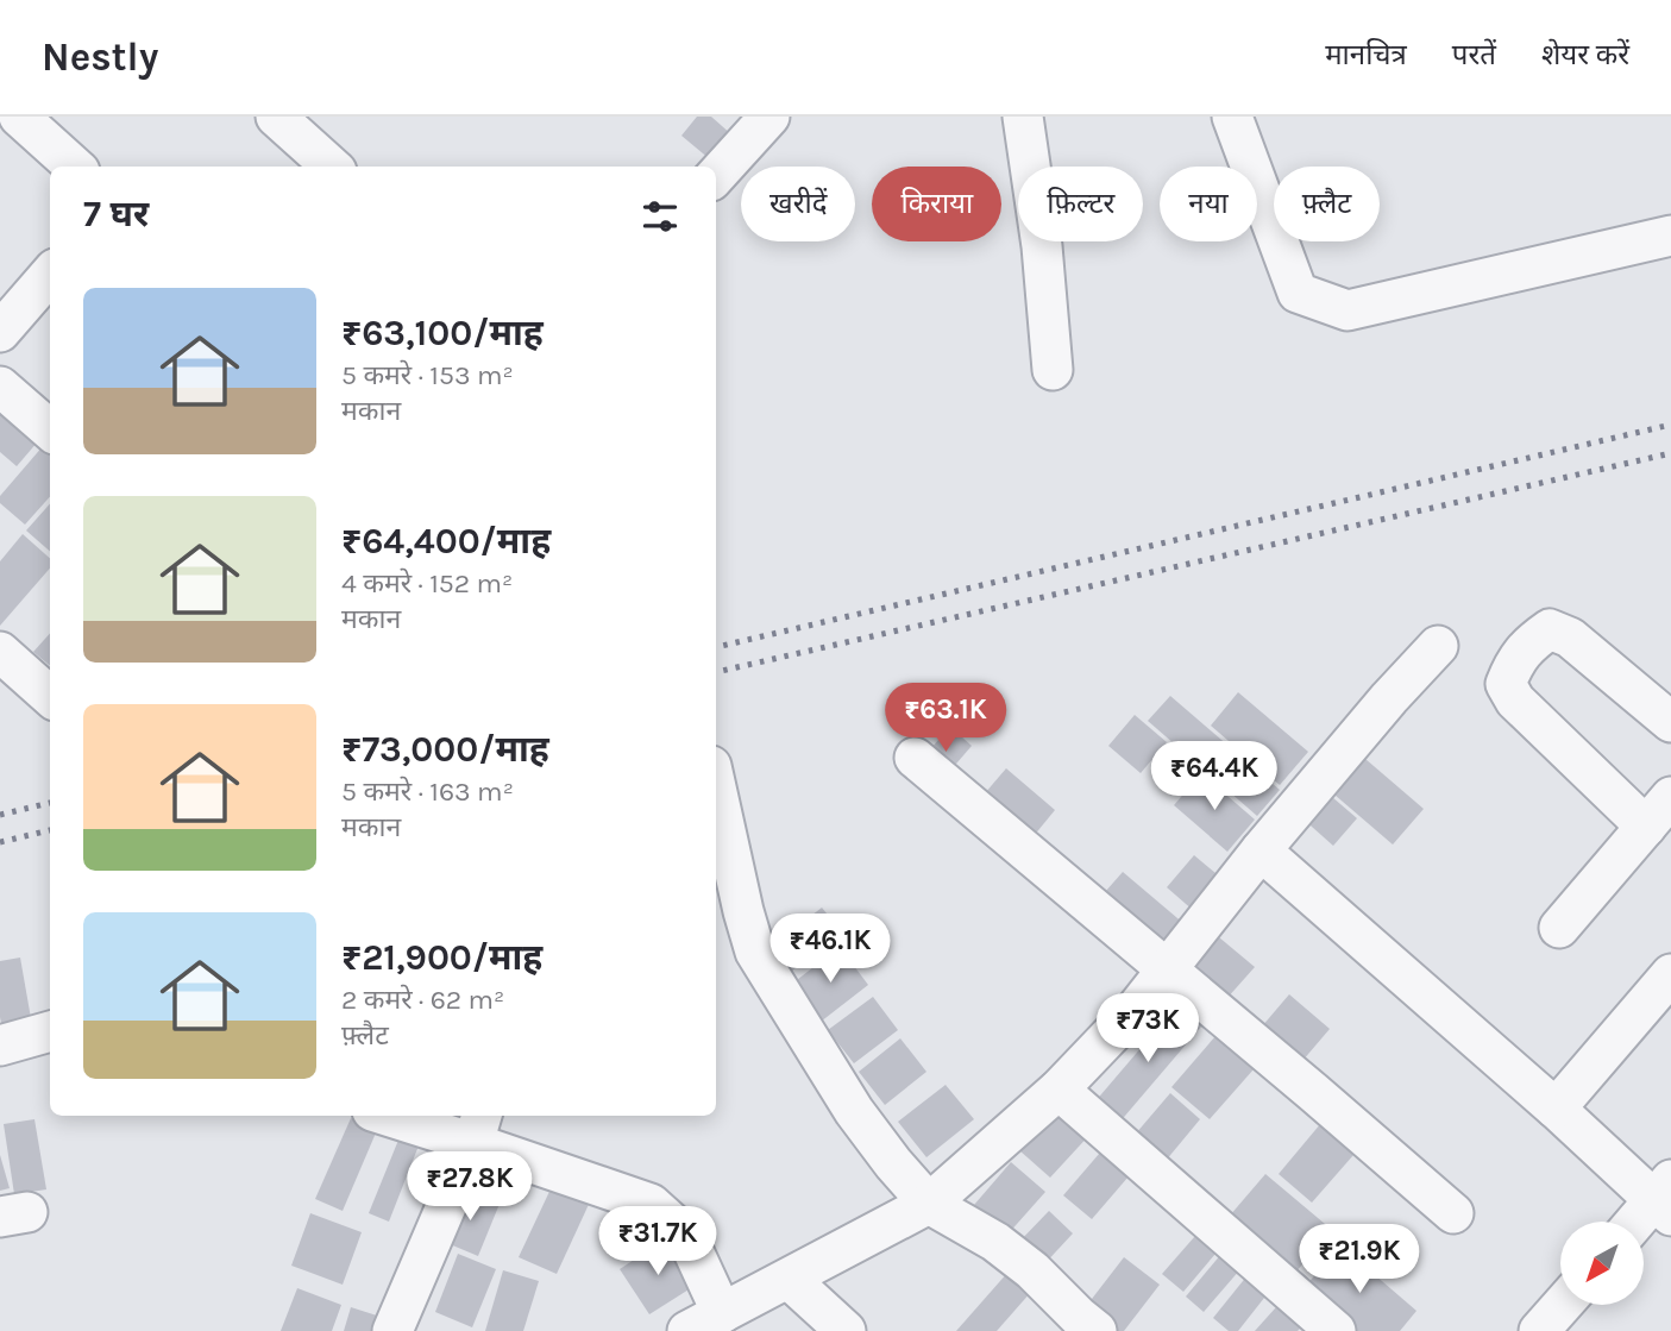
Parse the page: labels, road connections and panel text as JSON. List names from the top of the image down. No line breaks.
{"north":"bottom left","page":{"header":"Nestly","nav":["मानचित्र","परतें","शेयर करें"],"chip":["खरीदें","किराया","फ़िल्टर","नया","फ़्लैट"],"heading":"7 घर","list":[{"name":"₹63,100/माह","note":"5 कमरे · 153 m² · मकान"},{"name":"₹64,400/माह","note":"4 कमरे · 152 m² · मकान"},{"name":"₹73,000/माह","note":"5 कमरे · 163 m² · मकान"},{"name":"₹21,900/माह","note":"2 कमरे · 62 m² · फ़्लैट"}],"price":["₹63.1K","₹64.4K","₹46.1K","₹73K","₹27.8K","₹31.7K","₹21.9K"]}}
